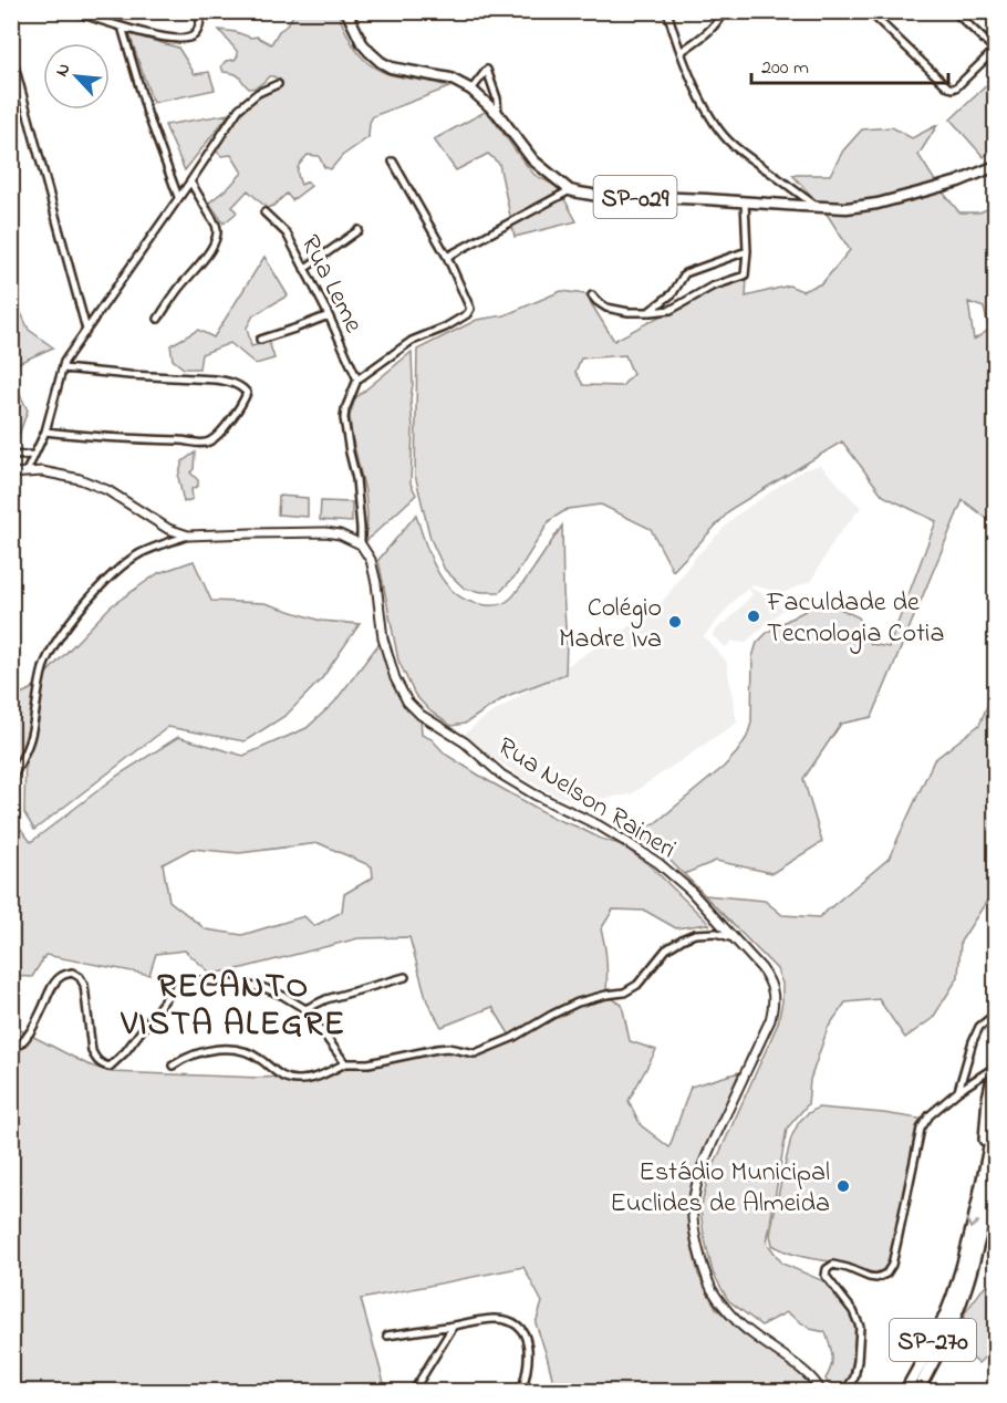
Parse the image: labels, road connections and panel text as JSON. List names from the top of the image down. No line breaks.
{"streets":{"highway":["SP-029","SP-270"],"main road":["Rua Nelson Raineri"],"street":["Rua Leme"]},"districts":["RECANTO VISTA ALEGRE"],"places":["Faculdade de Tecnologia Cotia","Colégio Madre Iva","Estádio Municipal Euclides de Almeida"],"scale_bar":"200 m","north":"top left"}
